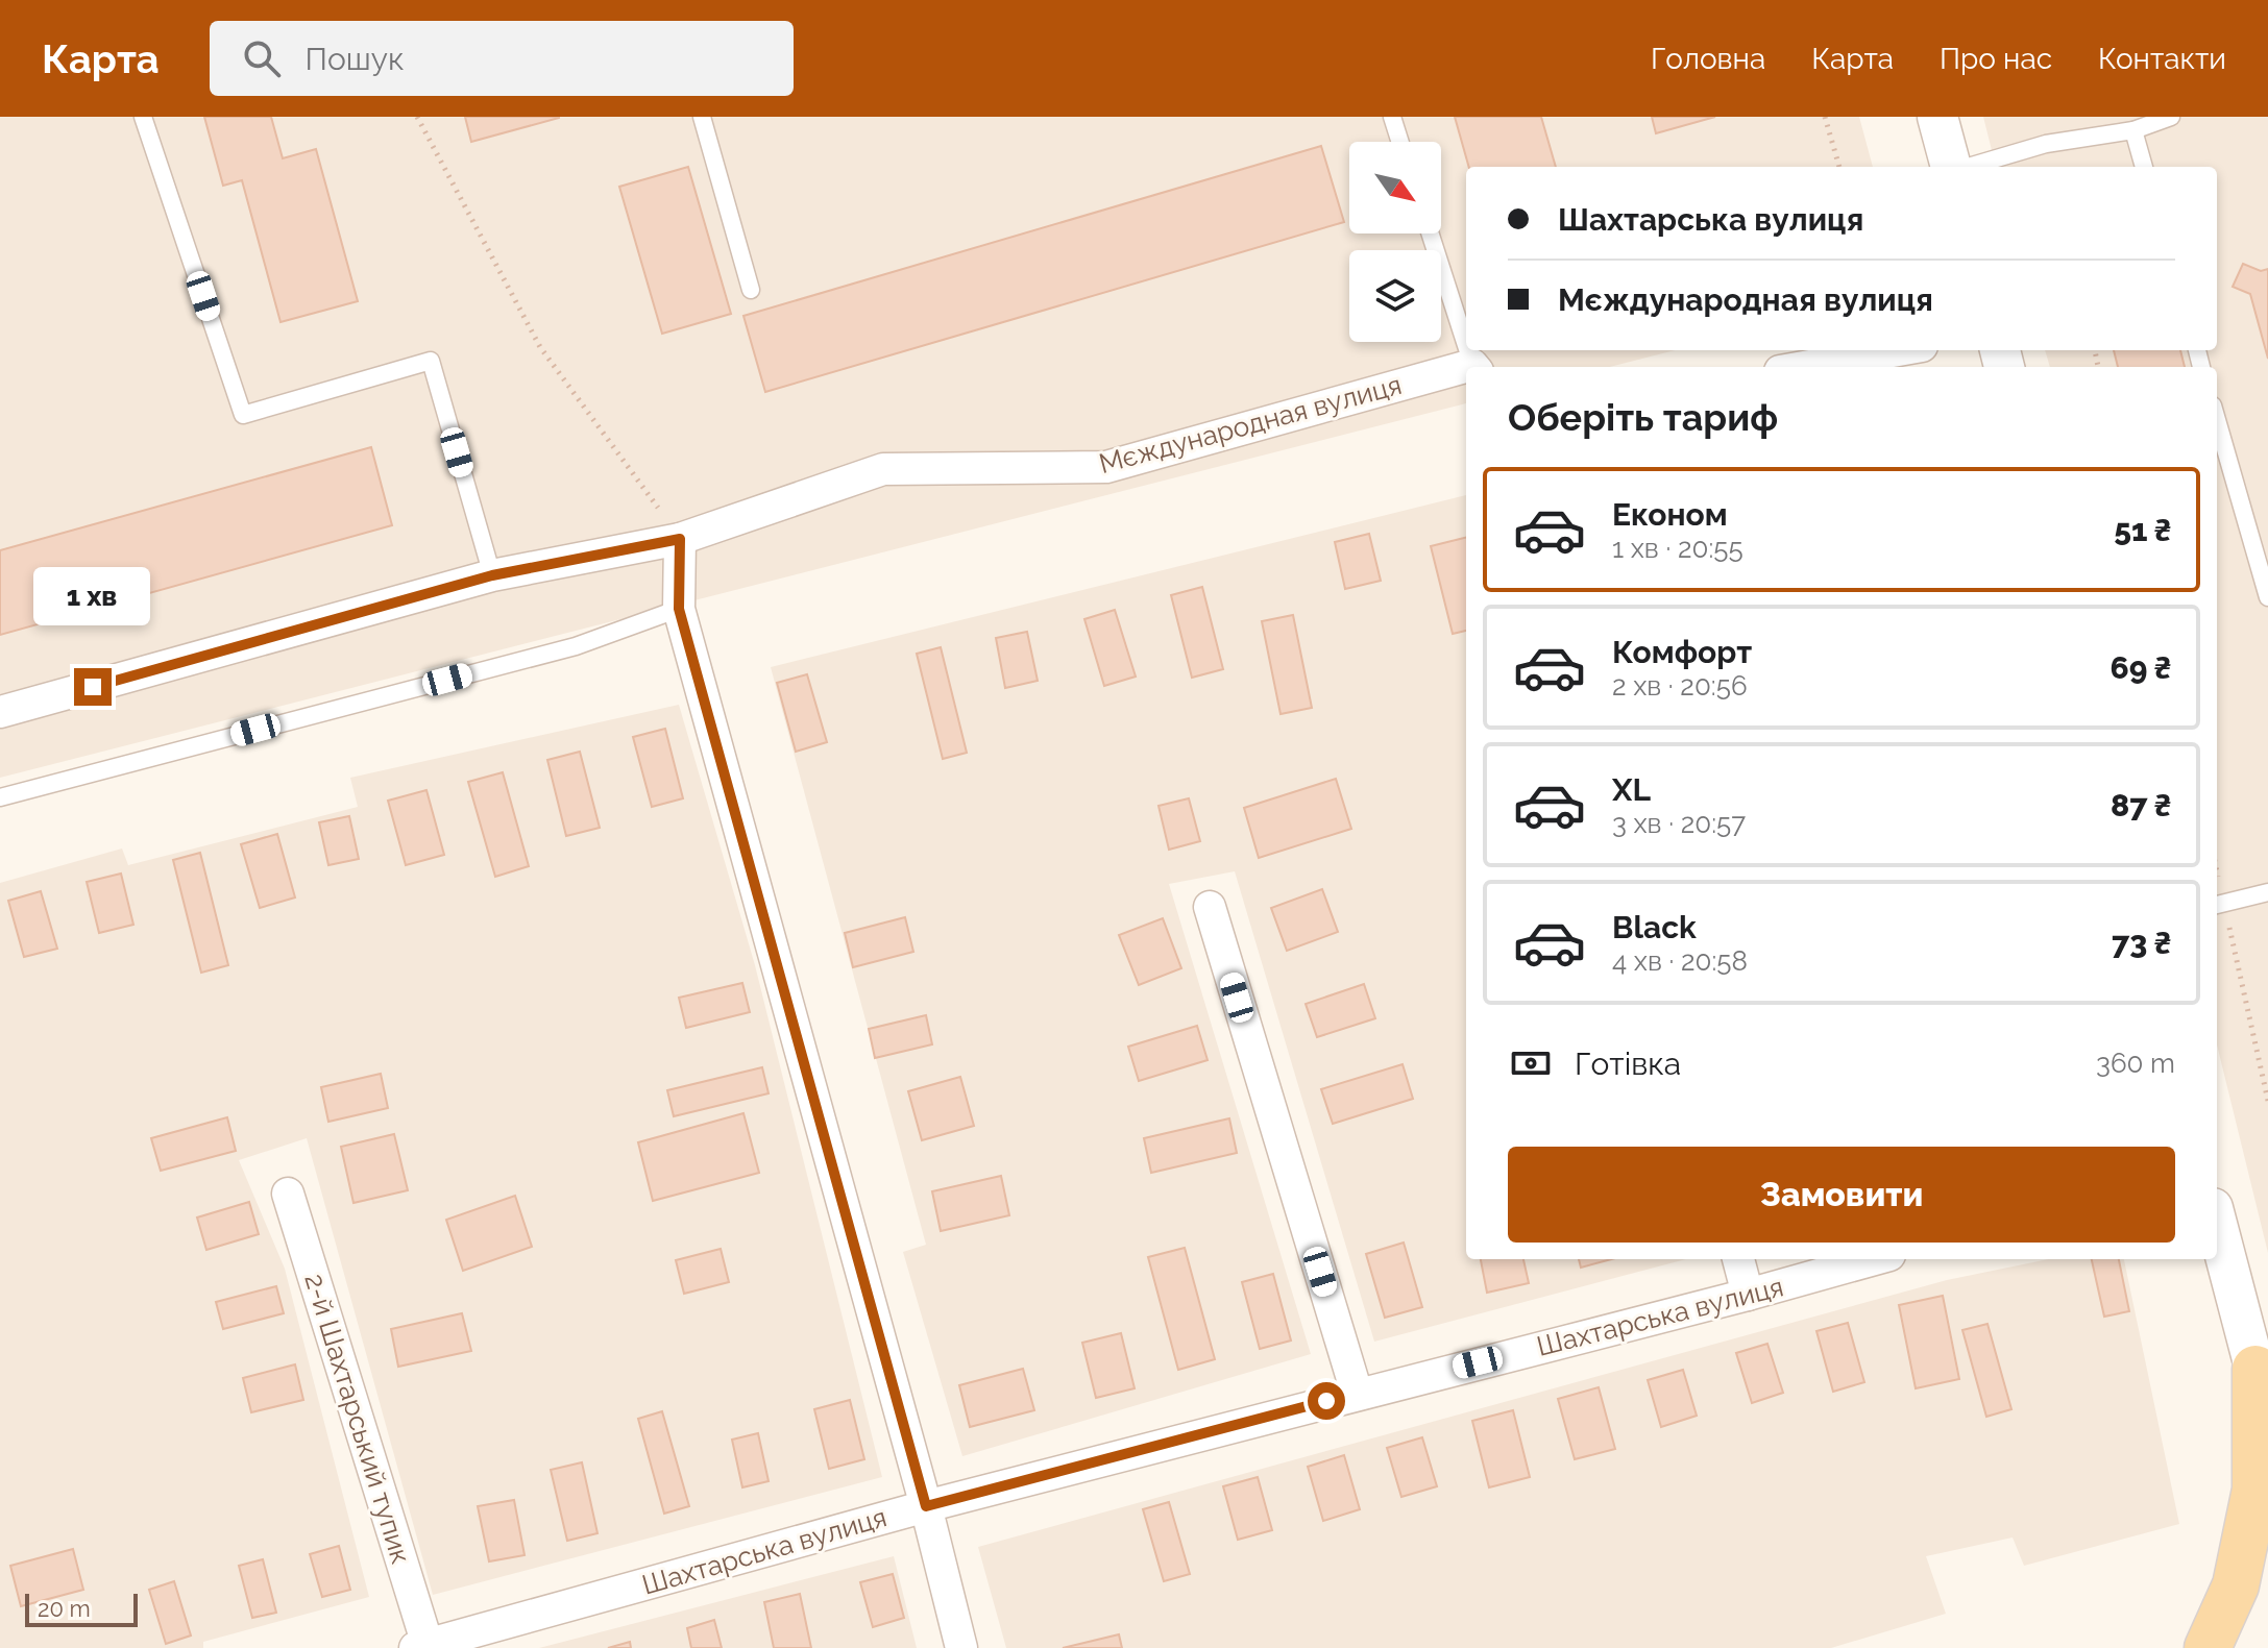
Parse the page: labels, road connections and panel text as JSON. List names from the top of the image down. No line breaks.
{"streets":{"street":["Мєждународная вулиця","Шахтарська вулиця","2-й Шахтарський тупик"]},"crossings":[["Шахтарська вулиця","2-й Шахтарський тупик"]],"scale_bar":"20 m","north":"bottom right","page":{"header":"Карта","search":"Пошук","nav":["Головна","Карта","Про нас","Контакти"],"banner":["Шахтарська вулиця","Мєждународная вулиця"],"heading":"Оберіть тариф","list":[{"name":"Економ","note":"1 хв · 20:55","value":"51 ₴"},{"name":"Комфорт","note":"2 хв · 20:56","value":"69 ₴"},{"name":"XL","note":"3 хв · 20:57","value":"87 ₴"},{"name":"Black","note":"4 хв · 20:58","value":"73 ₴"}],"bubble":"1 хв","pay":["Готівка","360 m"],"buttons":"Замовити","scale":"20 m"}}
